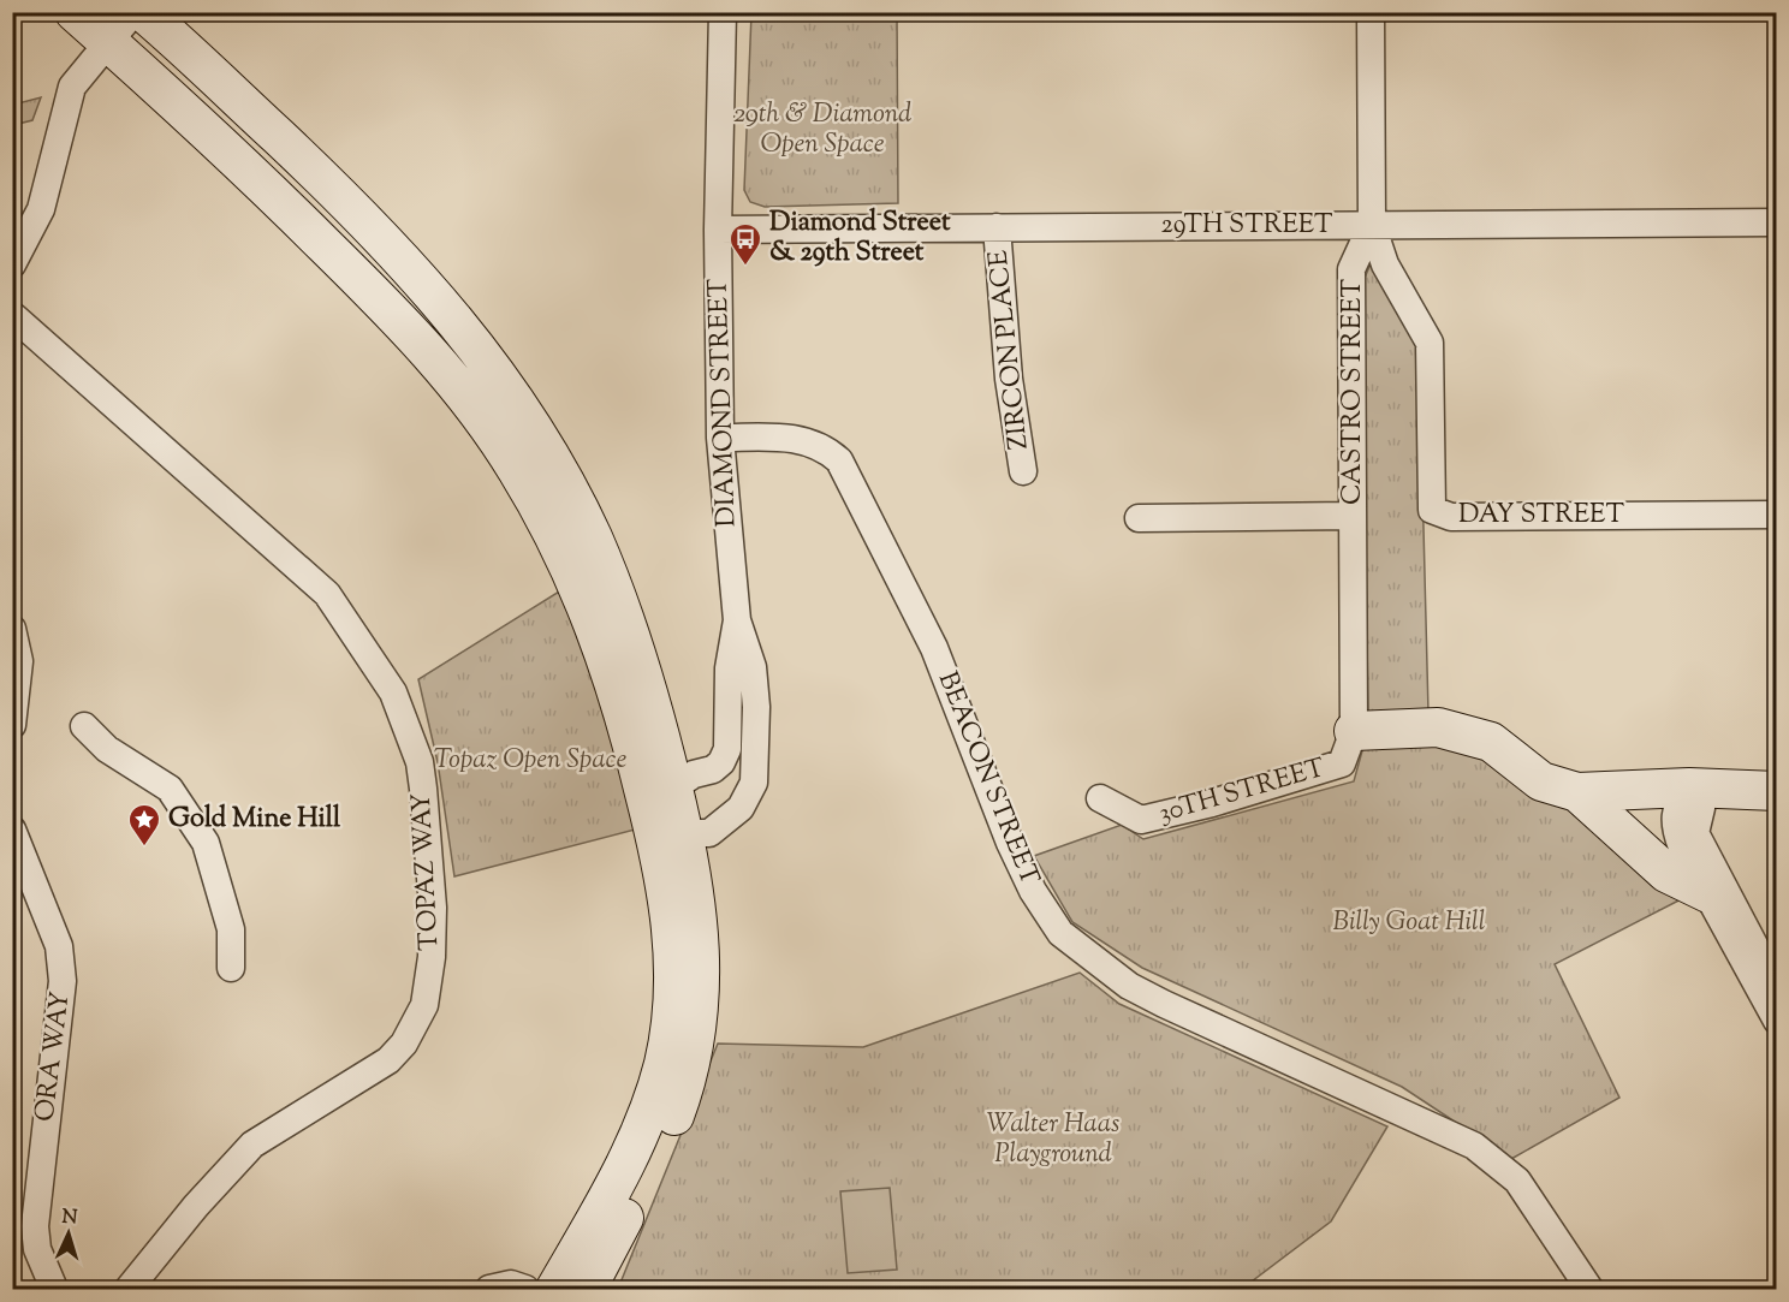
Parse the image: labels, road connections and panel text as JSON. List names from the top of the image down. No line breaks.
{"streets":{"street":["29TH STREET","ZIRCON PLACE","CASTRO STREET","DIAMOND STREET","DAY STREET","BEACON STREET","30TH STREET","TOPAZ WAY","ORA WAY"]},"crossings":[["29TH STREET","ZIRCON PLACE"],["29TH STREET","CASTRO STREET"],["29TH STREET","DIAMOND STREET"],["29TH STREET","DAY STREET"],["CASTRO STREET","DAY STREET"],["CASTRO STREET","30TH STREET"],["DIAMOND STREET","BEACON STREET"]],"parks":["29th & Diamond Open Space","Topaz Open Space","Billy Goat Hill","Walter Haas Playground"],"places":{"bus stop":["Diamond Street & 29th Street"],"place":["Gold Mine Hill"]},"north":"top"}
